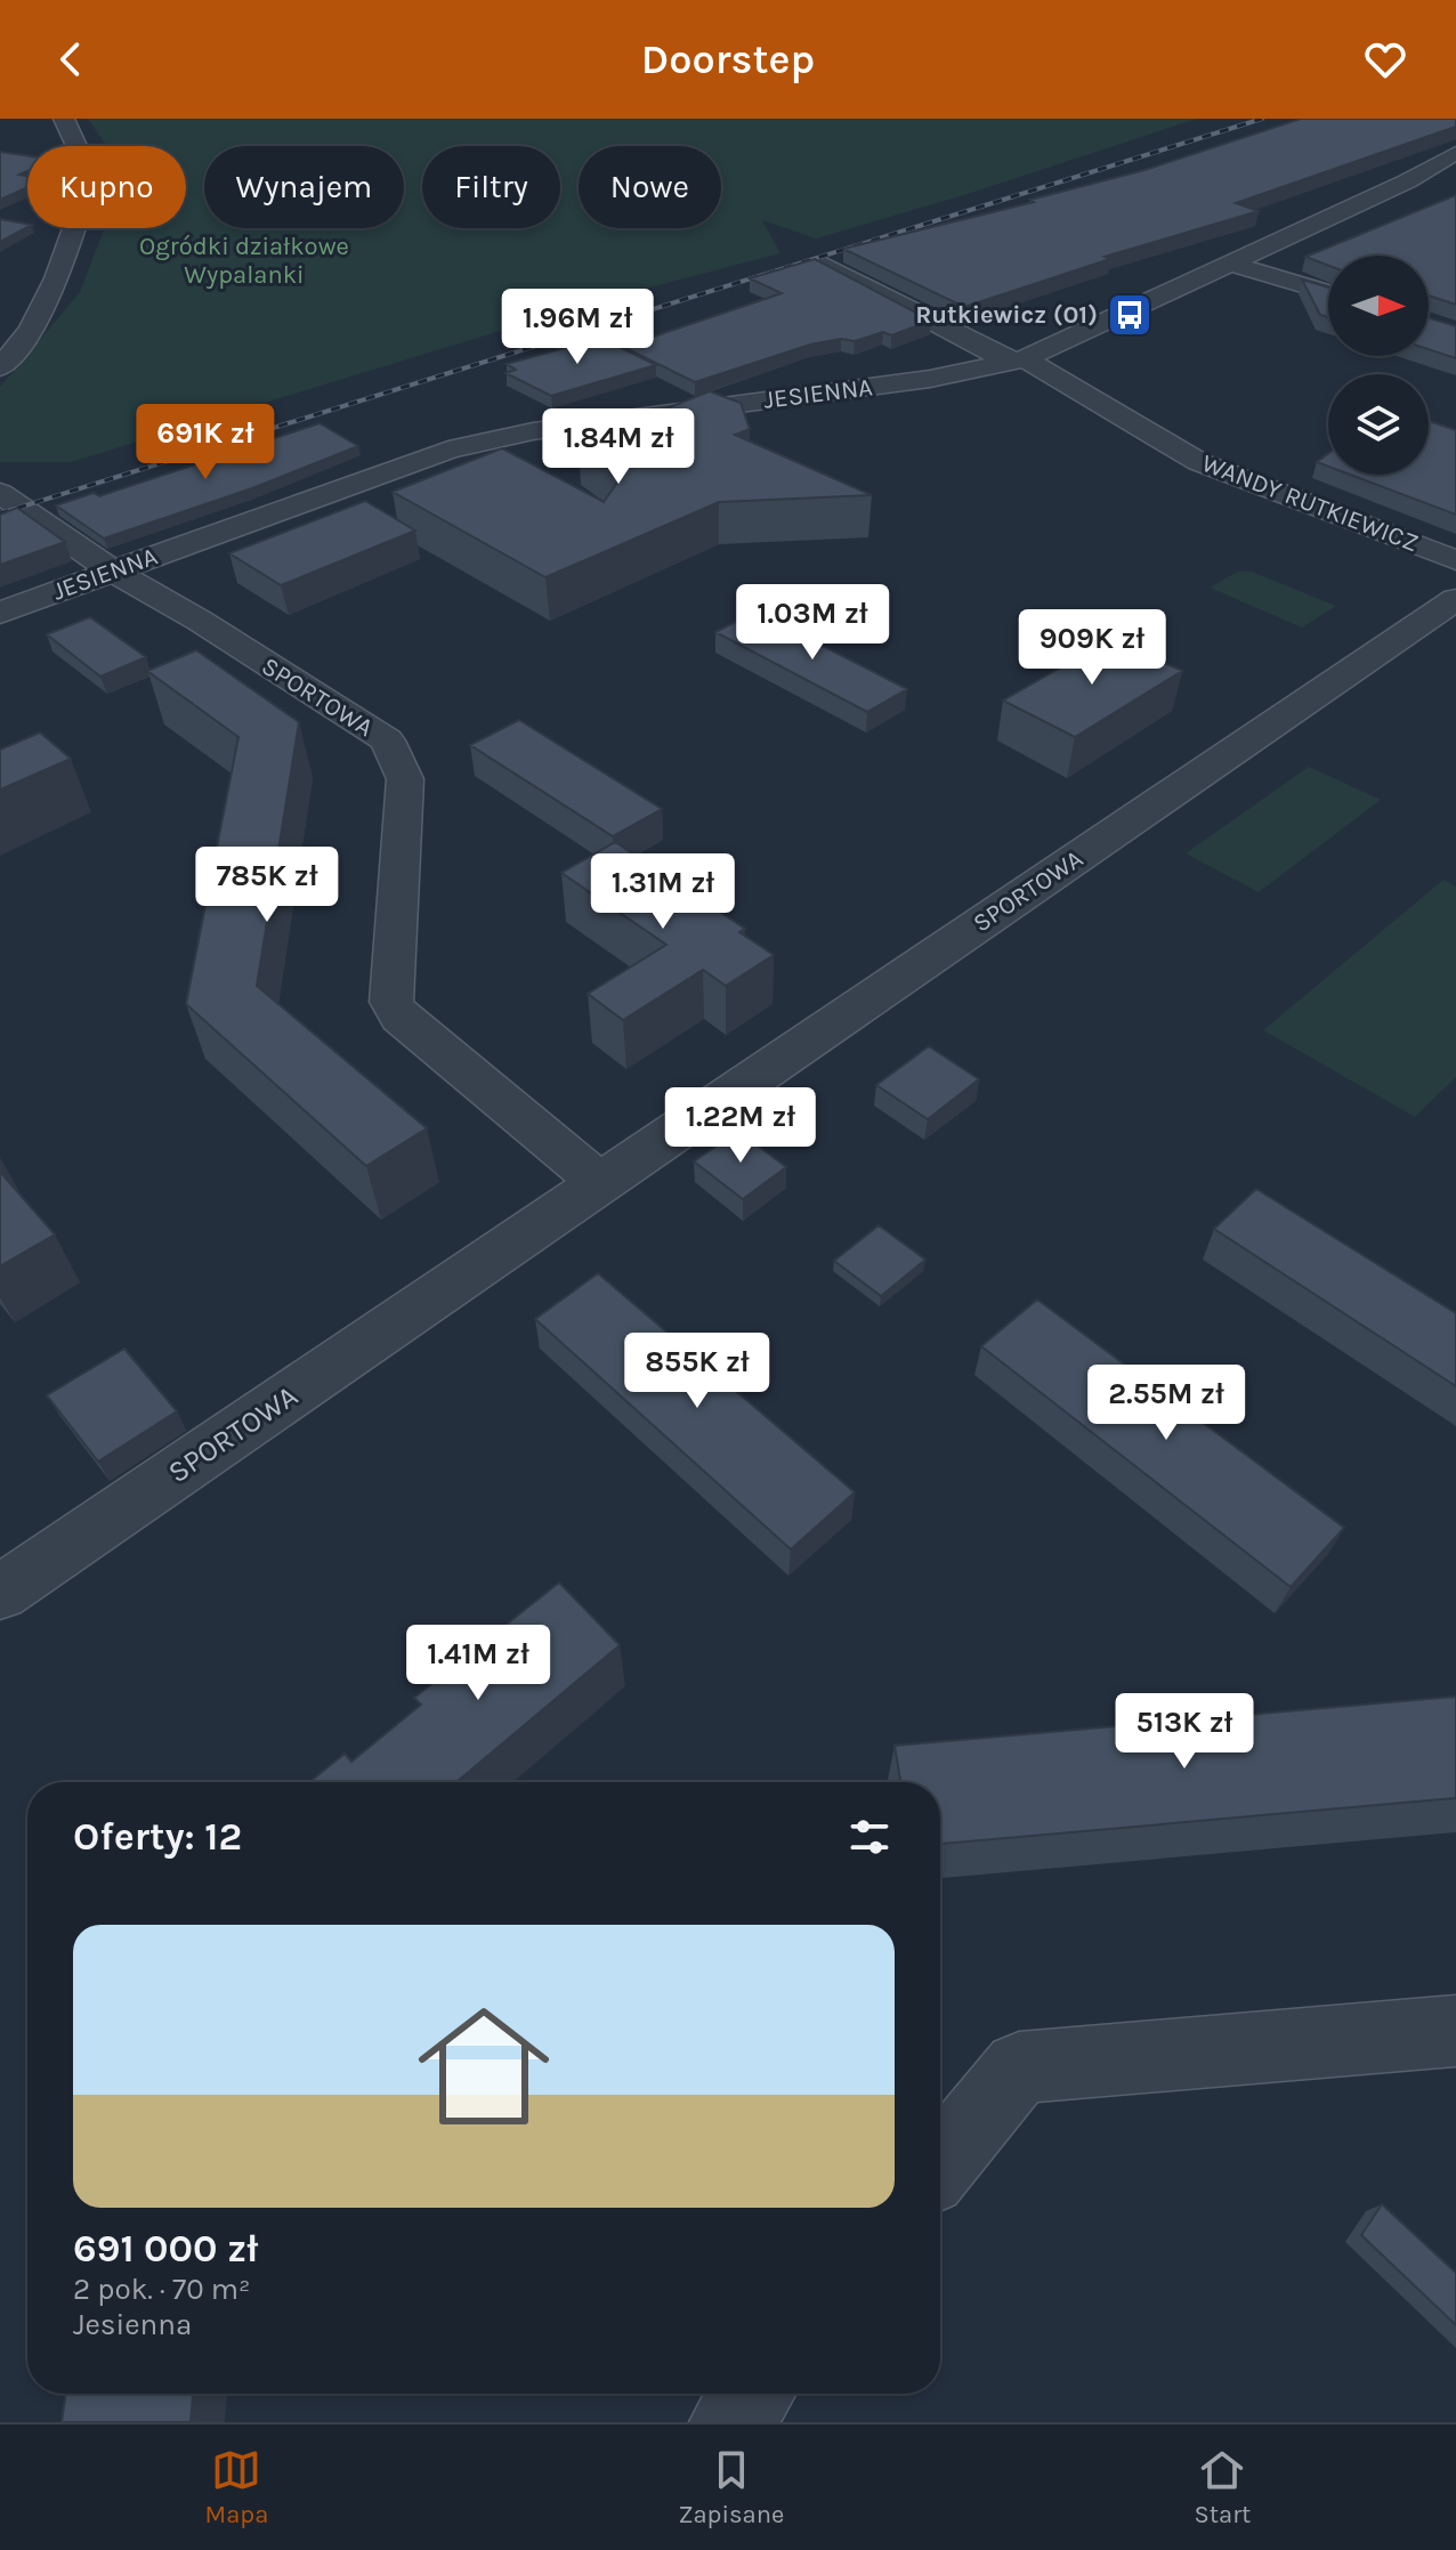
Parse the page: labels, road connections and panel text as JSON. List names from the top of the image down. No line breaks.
{"streets":{"street":["JESIENNA","WANDY RUTKIEWICZ","SPORTOWA"]},"crossings":[["JESIENNA","WANDY RUTKIEWICZ"],["JESIENNA","SPORTOWA"]],"parks":["Ogródki działkowe Wypalanki"],"places":{"bus stop":["Rutkiewicz (01)"]},"north":"right","page":{"header":"Doorstep","chip":["Kupno","Wynajem","Filtry","Nowe"],"price":["1.96M zł","691K zł","1.84M zł","1.03M zł","909K zł","785K zł","1.31M zł","1.22M zł","855K zł","2.55M zł","1.41M zł","513K zł"],"heading":"Oferty: 12","list":[{"name":"691 000 zł","note":"2 pok. · 70 m² · Jesienna"}],"tabs":["Mapa","Zapisane","Start"]}}
